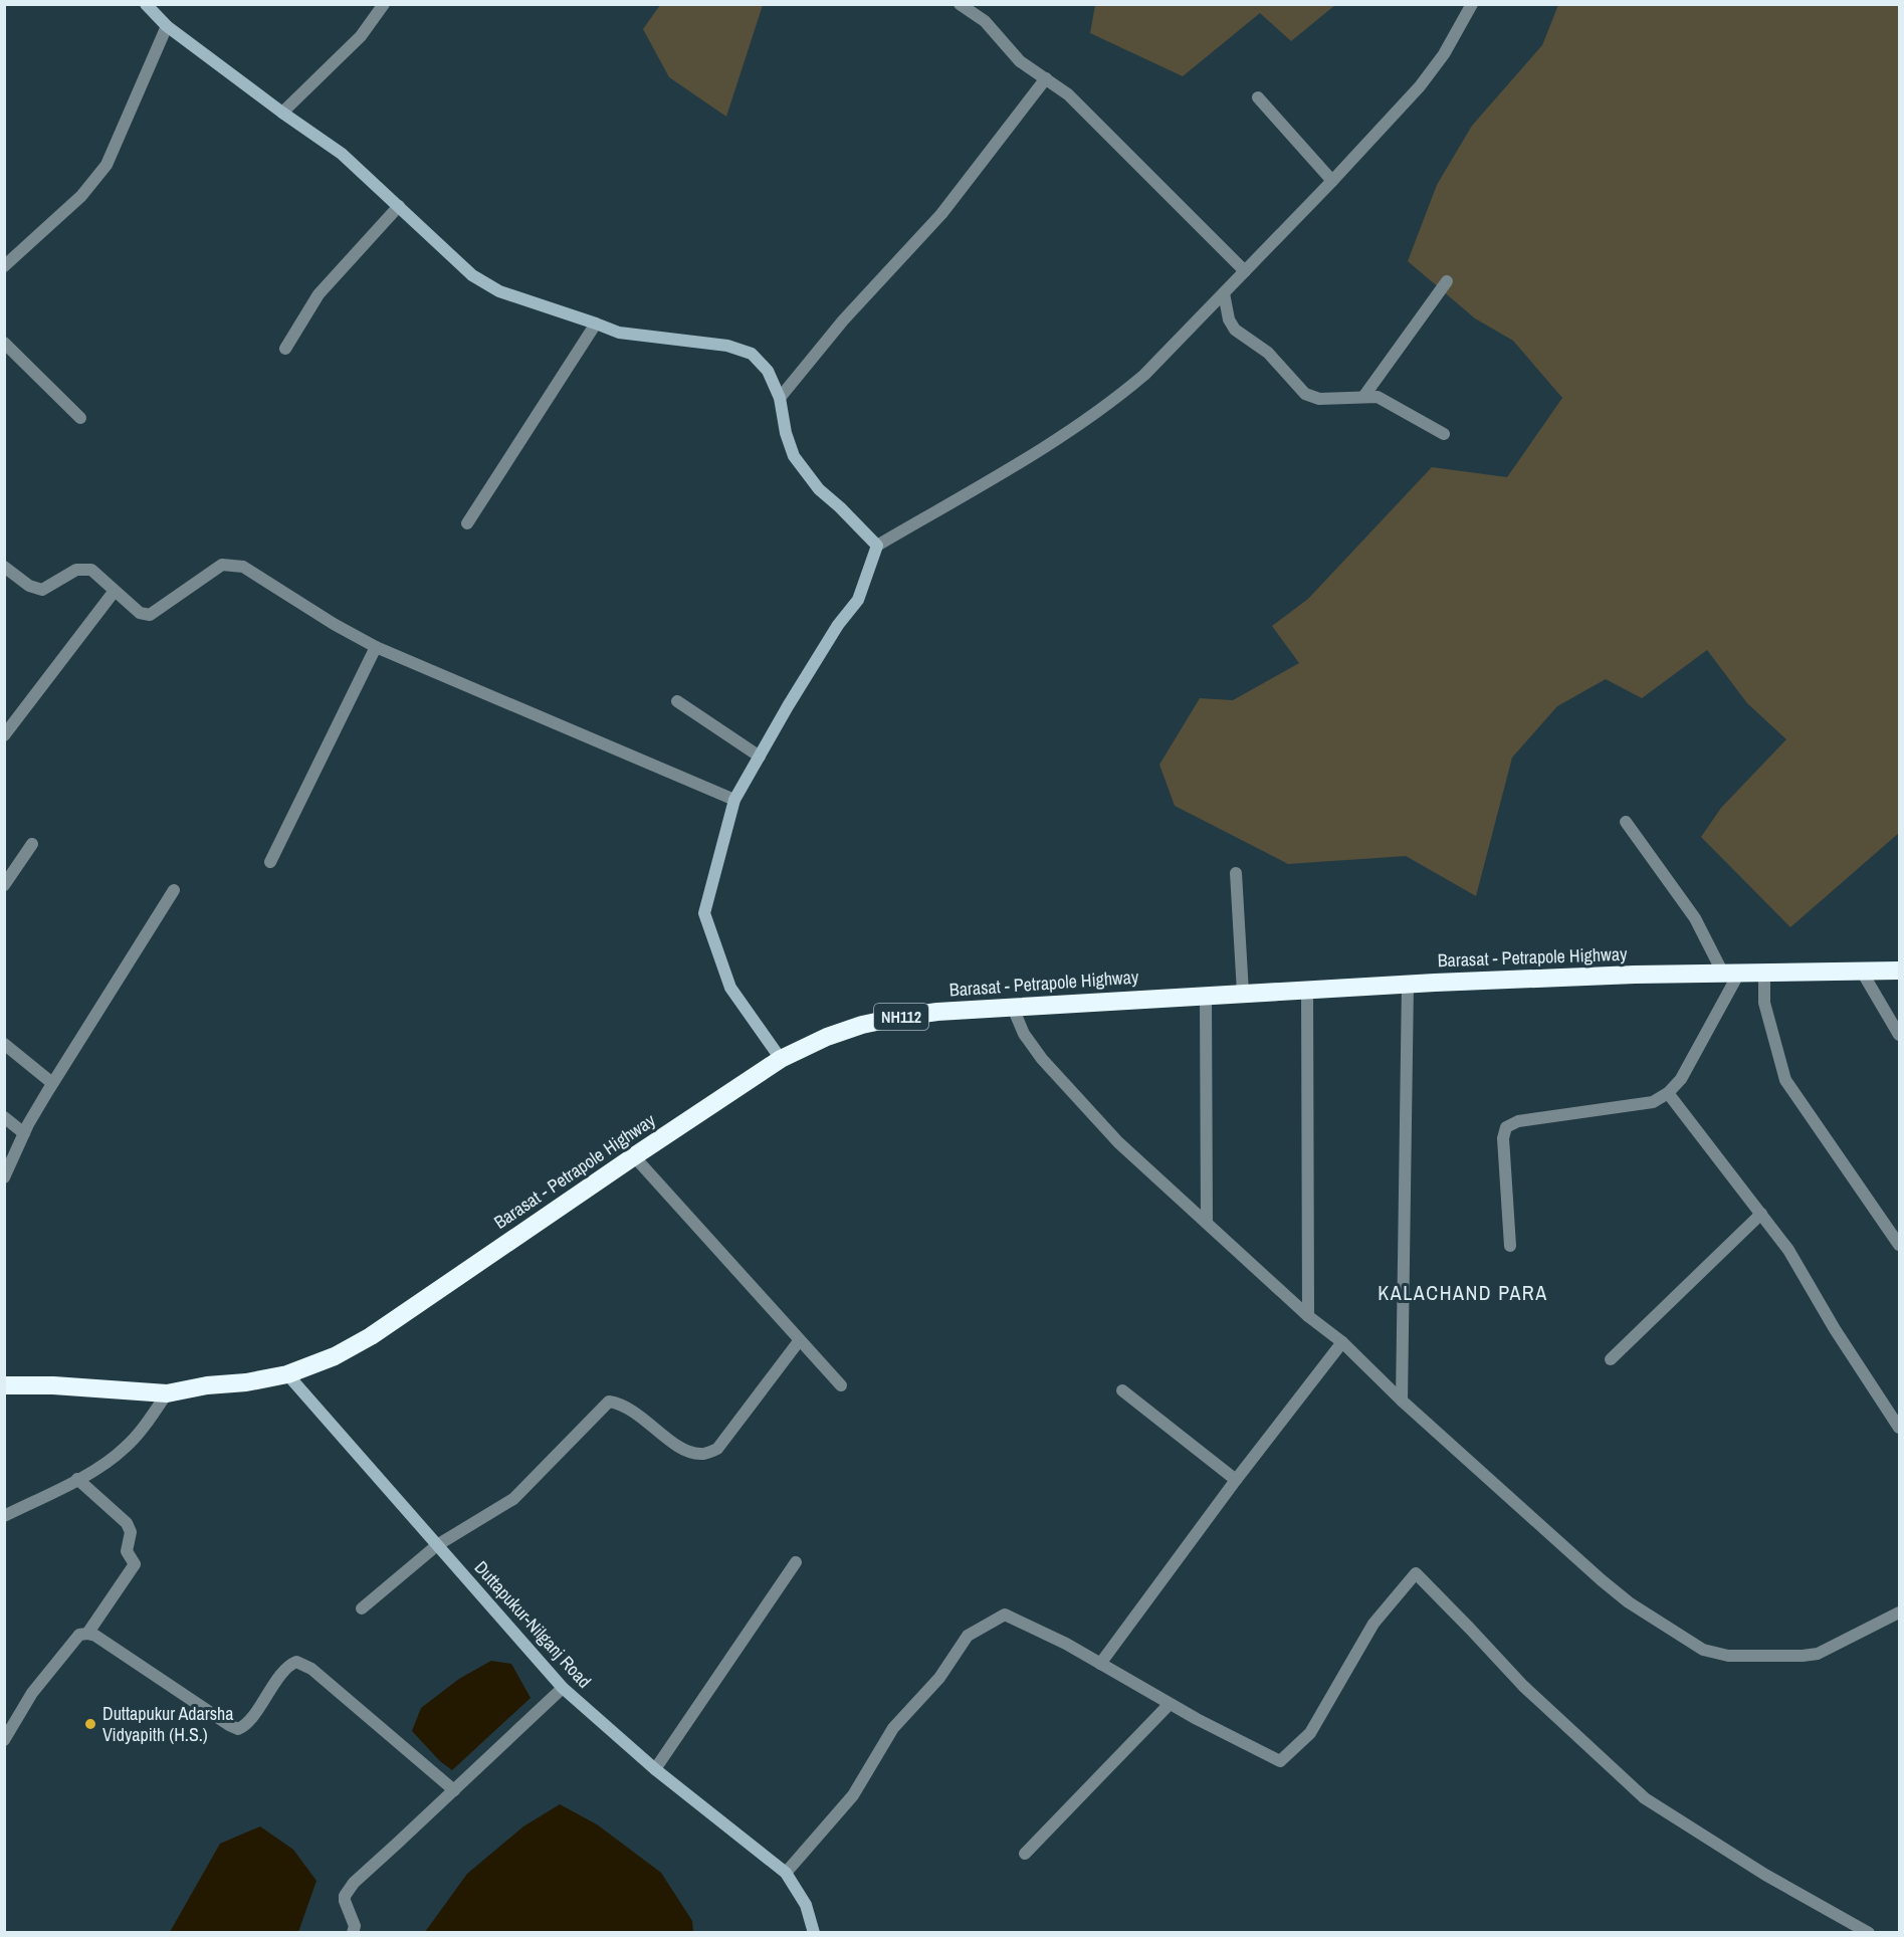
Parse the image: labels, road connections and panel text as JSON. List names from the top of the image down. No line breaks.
{"streets":{"highway":["Barasat - Petrapole Highway","NH112"],"street":["Duttapukur-Nilganj Road"]},"crossings":[["Barasat - Petrapole Highway","Duttapukur-Nilganj Road"]],"districts":["KALACHAND PARA"],"places":["Duttapukur Adarsha Vidyapith (H.S.)"]}
